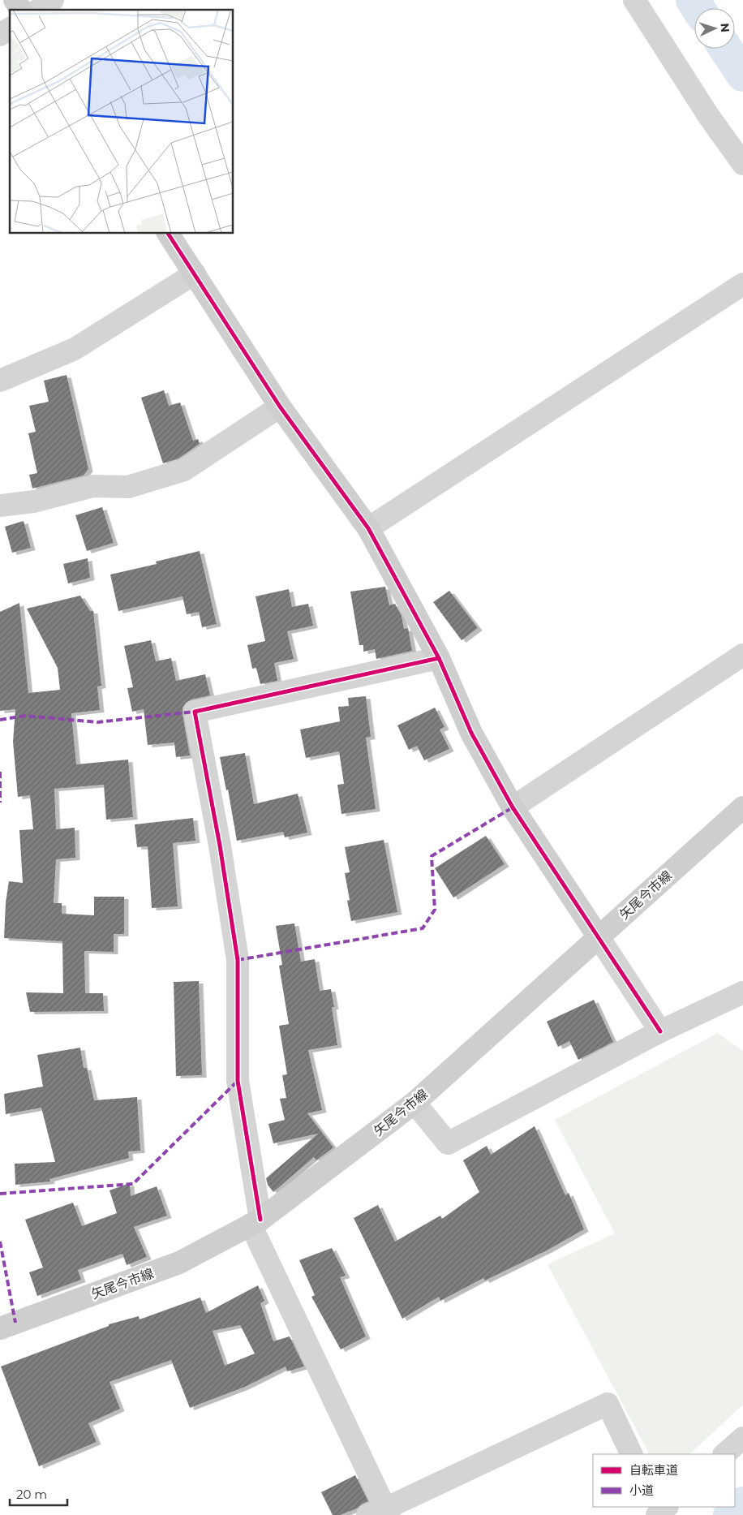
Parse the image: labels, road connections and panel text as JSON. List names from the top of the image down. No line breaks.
{"streets":{"main road":["矢尾今市線"]},"legend":["自転車道","小道"],"scale_bar":"20 m","north":"right"}
